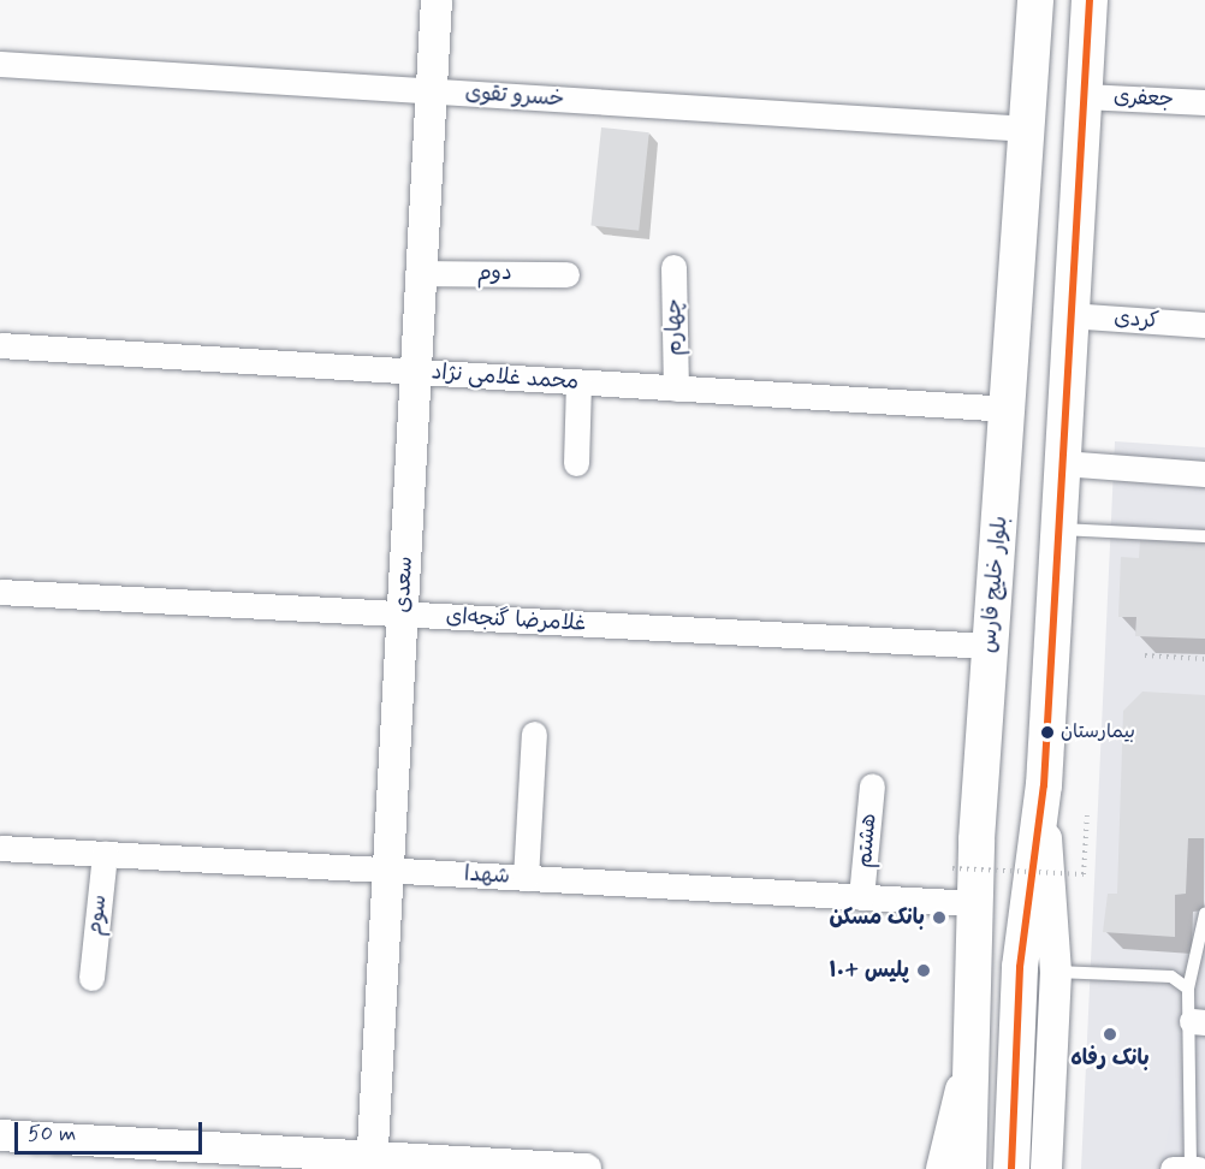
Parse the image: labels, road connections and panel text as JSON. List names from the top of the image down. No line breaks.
{"streets":{"main road":["بلوار خلیج فارس"],"street":["خسرو تقوی","جعفری","دوم","کردی","چهارم","محمد غلامی نژاد","سعدی","غلامرضا گنجه‌ای","هشتم","شهدا","سوم"]},"crossings":[["خسرو تقوی","سعدی"],["خسرو تقوی","بلوار خلیج فارس"],["دوم","سعدی"],["چهارم","محمد غلامی نژاد"],["محمد غلامی نژاد","سعدی"],["محمد غلامی نژاد","بلوار خلیج فارس"],["سعدی","غلامرضا گنجه‌ای"],["سعدی","شهدا"],["بلوار خلیج فارس","غلامرضا گنجه‌ای"],["بلوار خلیج فارس","شهدا"],["هشتم","شهدا"],["شهدا","سوم"]],"places":["بیمارستان","بانک مسکن","پلیس +۱۰","بانک رفاه"],"scale_bar":"50 m"}
